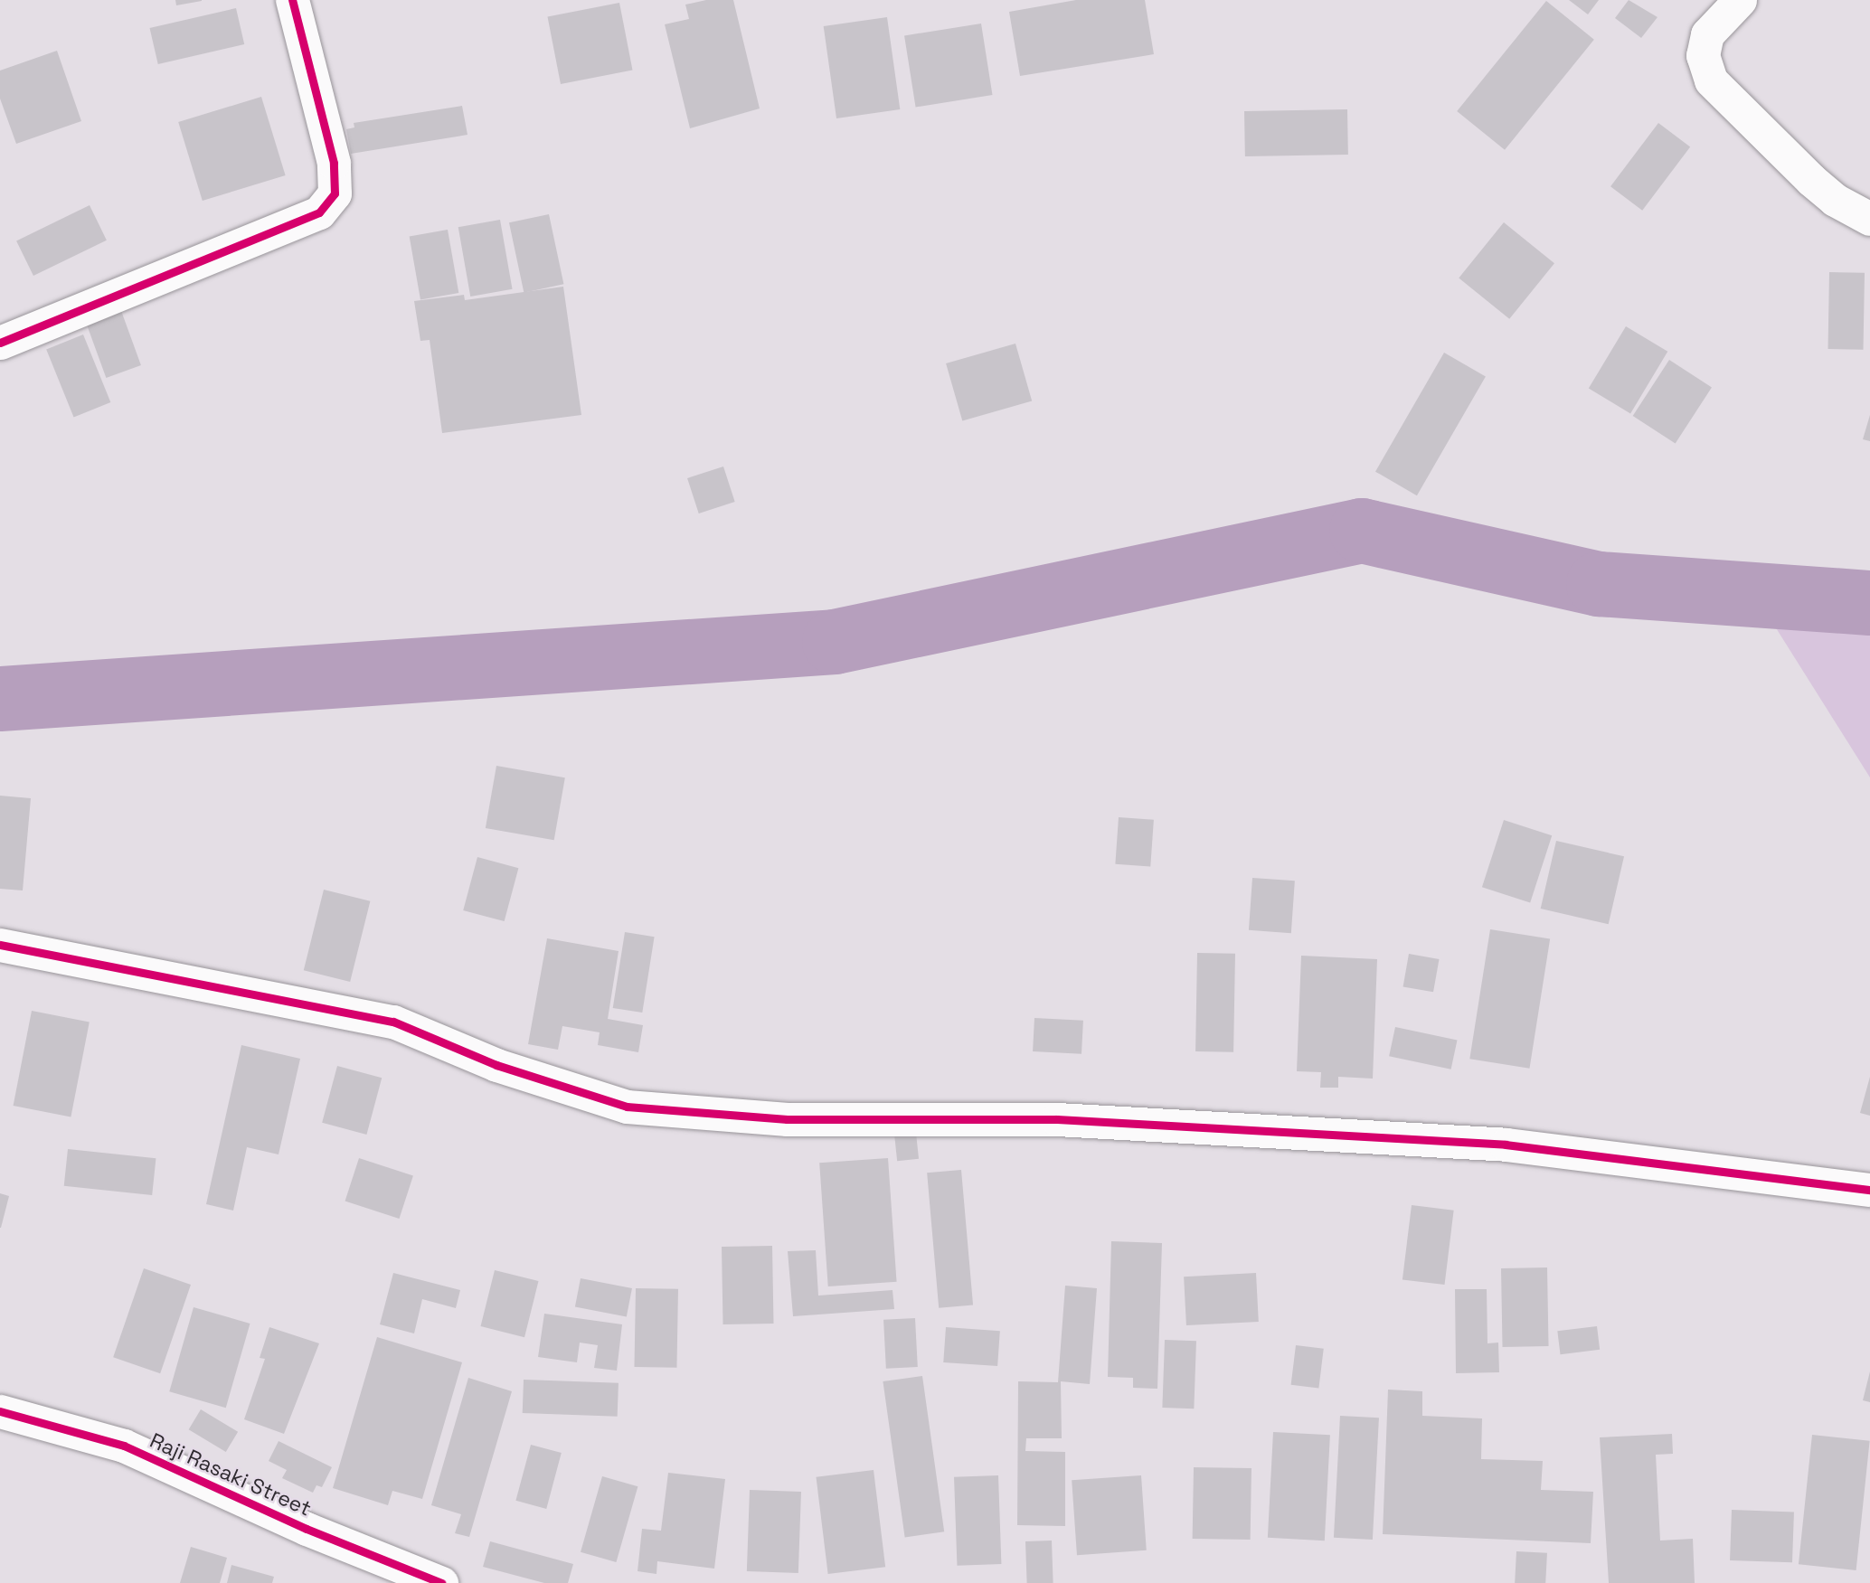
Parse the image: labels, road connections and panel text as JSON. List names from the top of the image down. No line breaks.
{"streets":{"street":["Raji Rasaki Street"]}}
